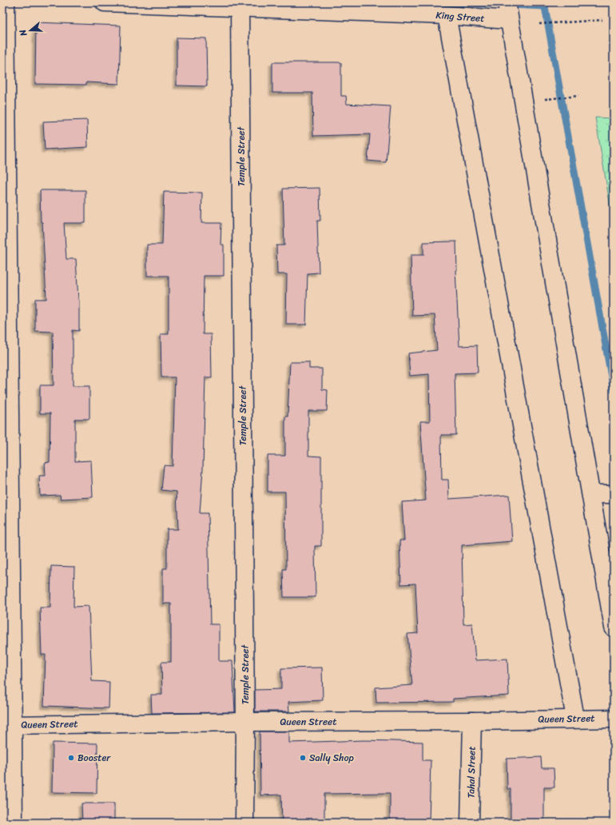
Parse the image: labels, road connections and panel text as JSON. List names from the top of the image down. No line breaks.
{"streets":{"street":["King Street","Temple Street","Queen Street","Tahal Street"]},"crossings":[["King Street","Temple Street"],["Temple Street","Queen Street"],["Queen Street","Tahal Street"]],"places":["Booster","Sally Shop"],"north":"left"}
